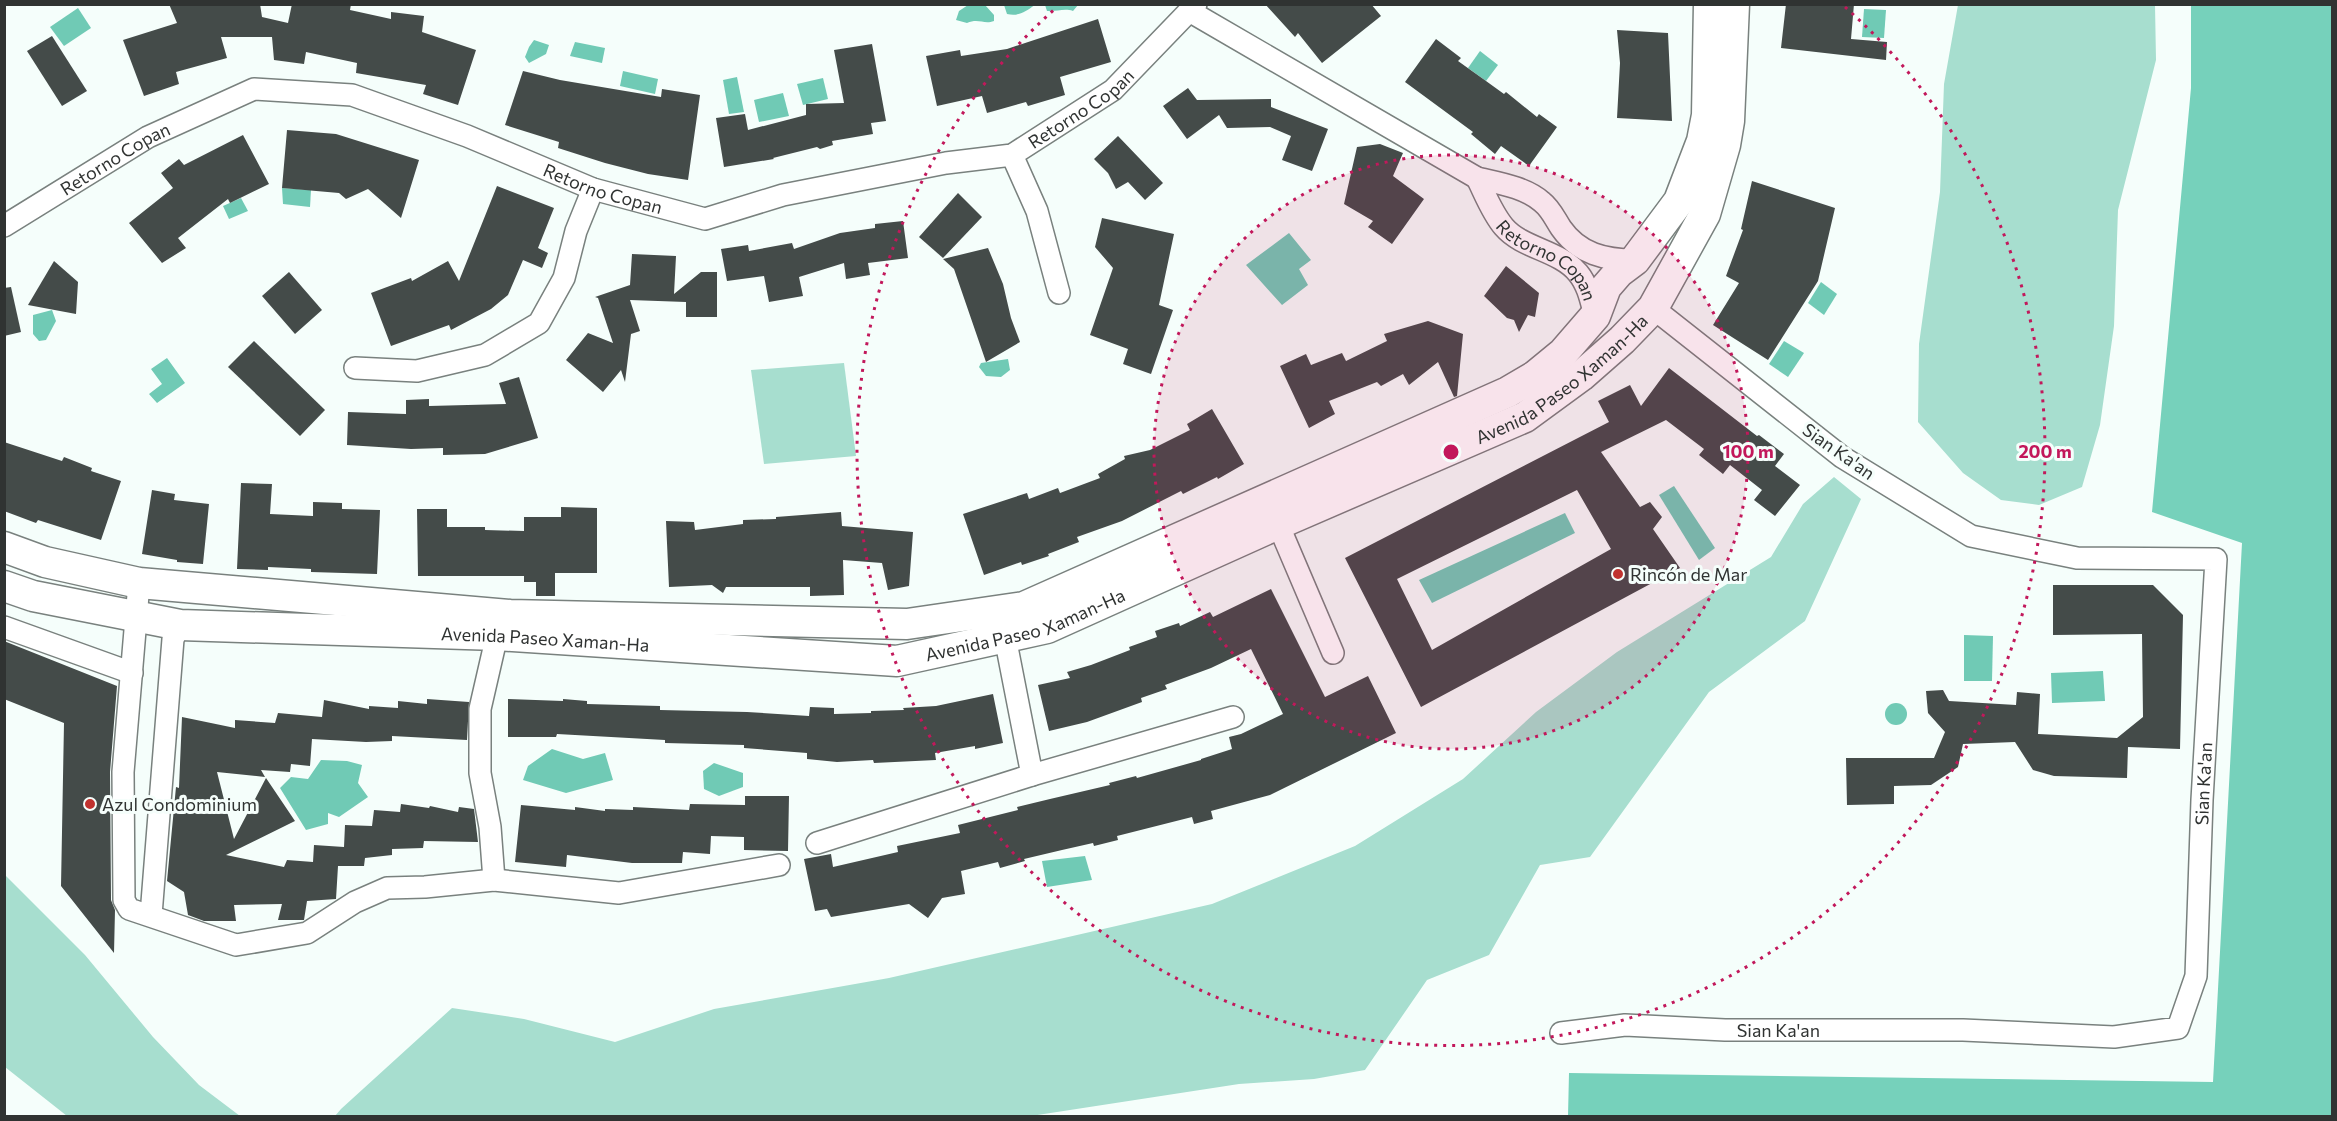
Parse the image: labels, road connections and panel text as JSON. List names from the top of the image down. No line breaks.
{"streets":{"main road":["Avenida Paseo Xaman-Ha"],"street":["Retorno Copan","Sian Ka'an"]},"crossings":[["Retorno Copan","Avenida Paseo Xaman-Ha"],["Avenida Paseo Xaman-Ha","Sian Ka'an"]],"places":["Rincón de Mar","Azul Condominium"],"rings":["100 m","200 m"]}
